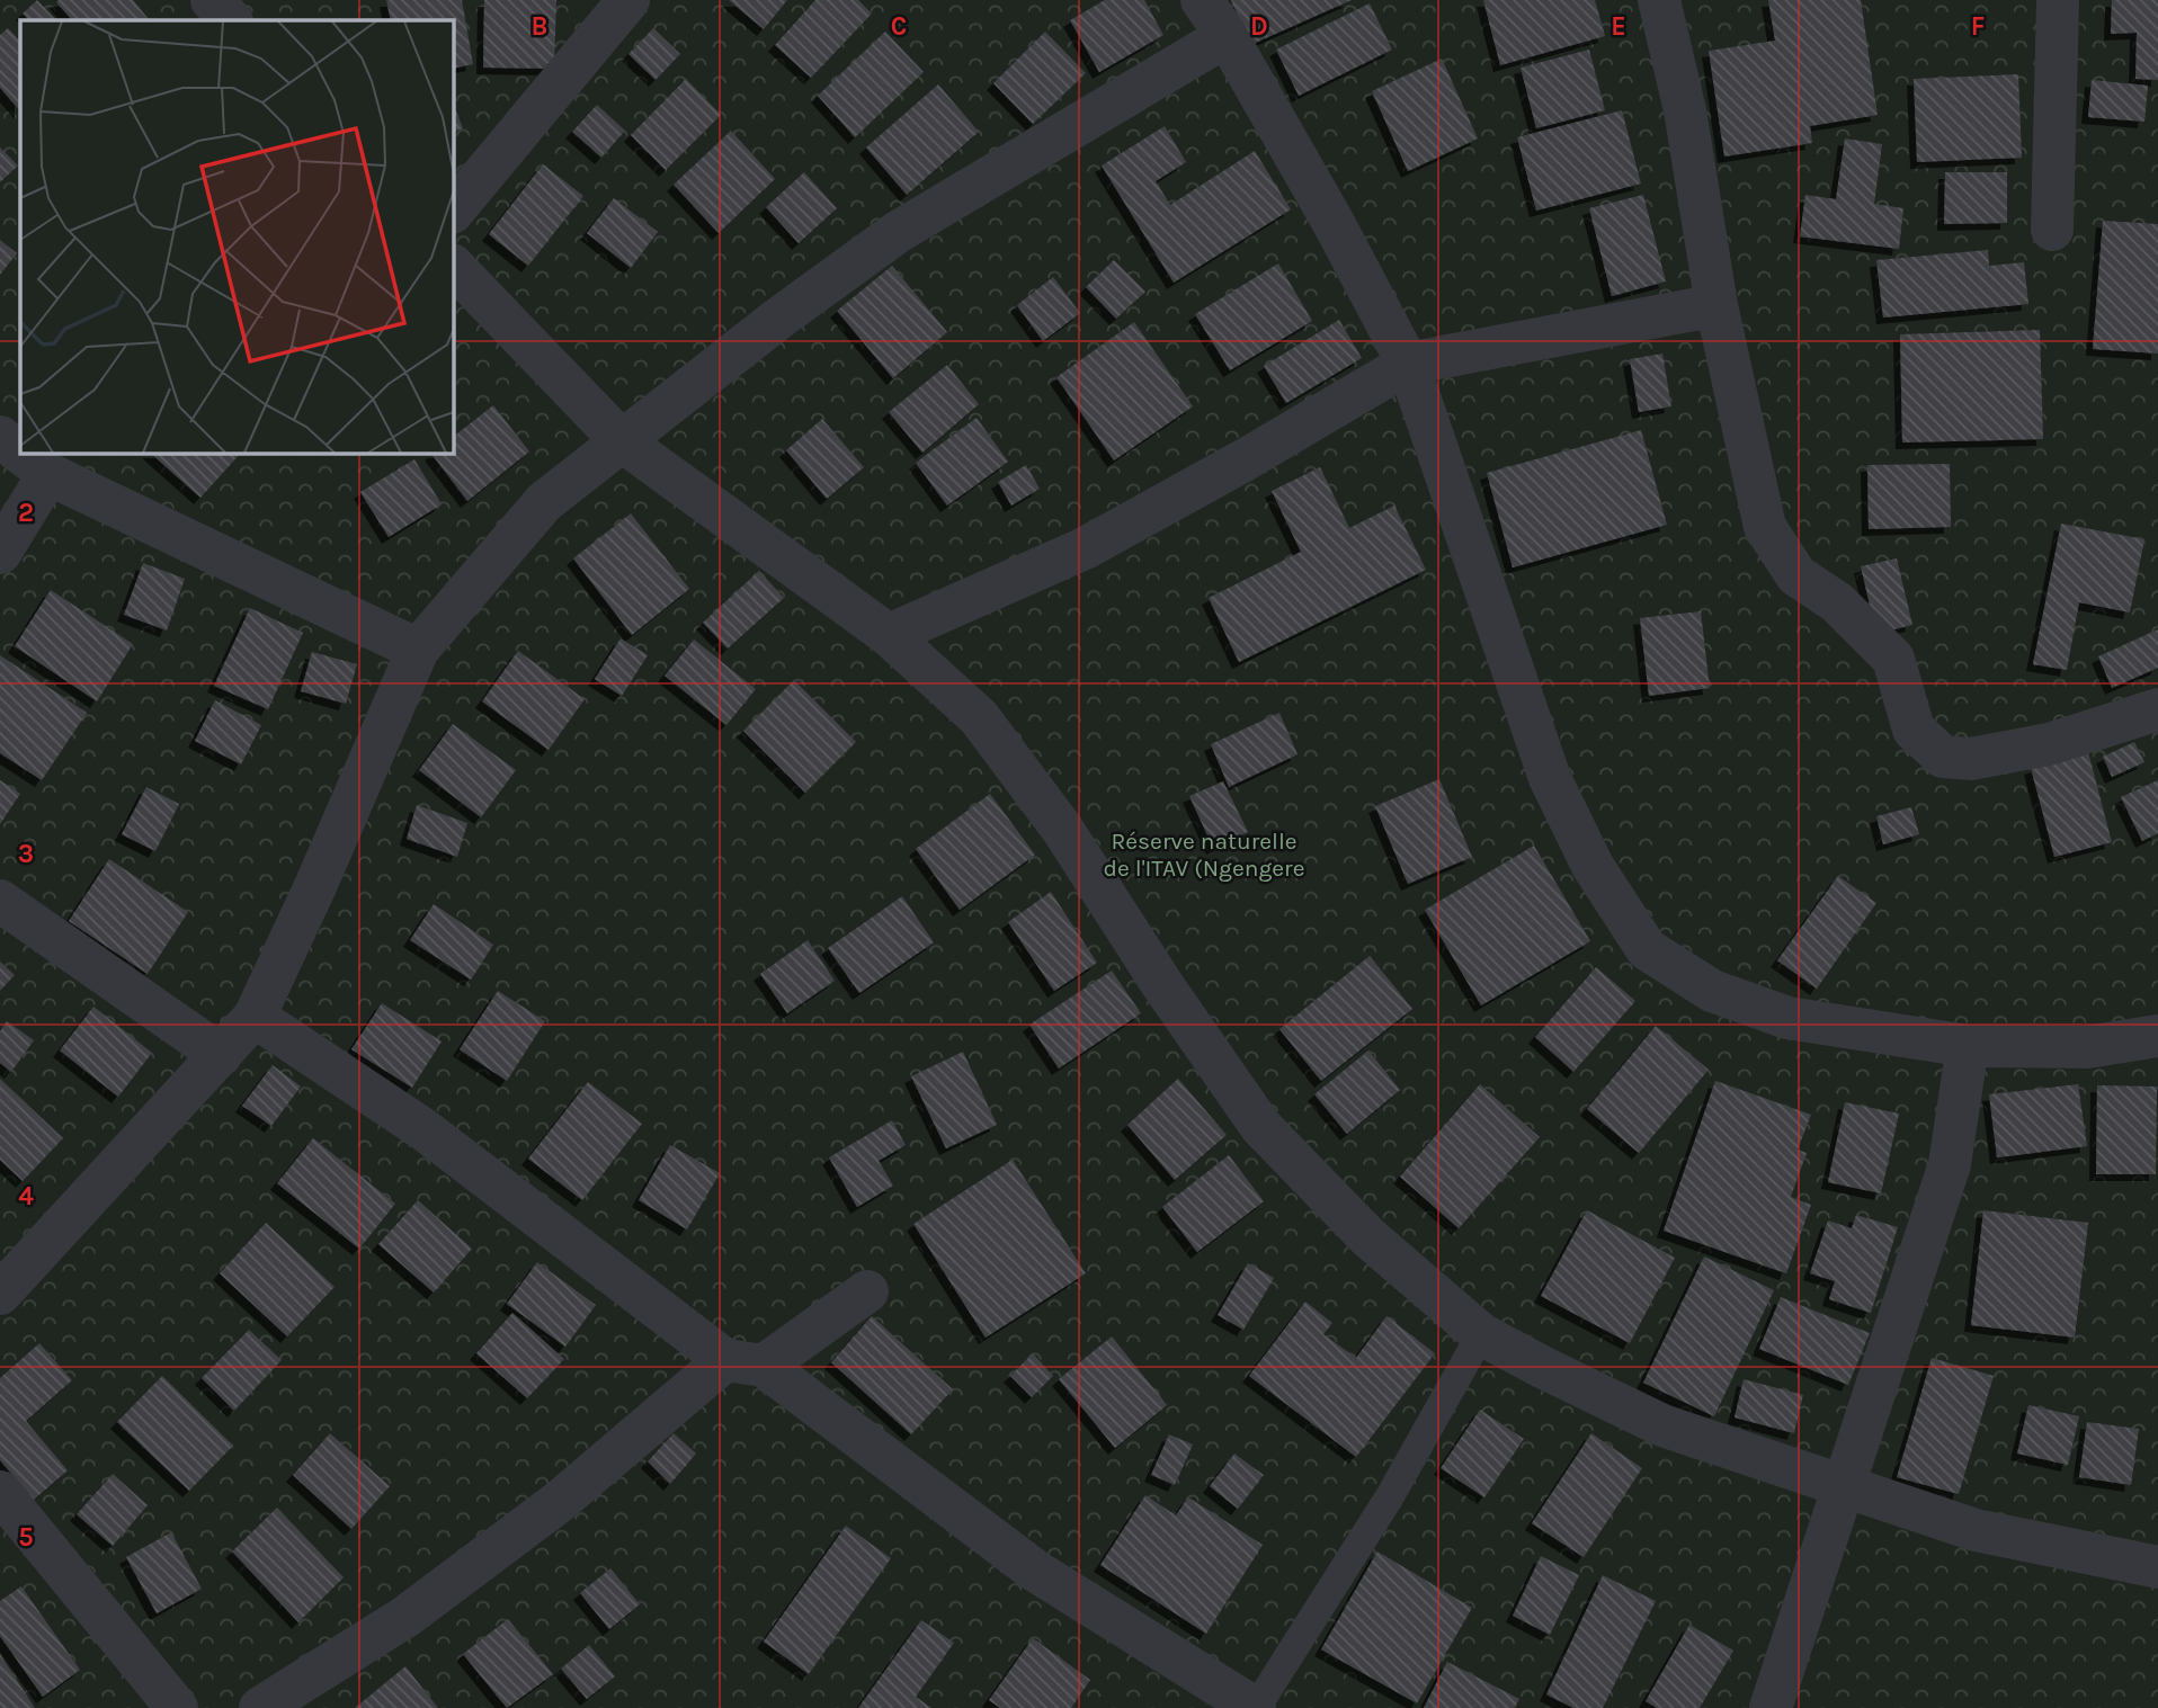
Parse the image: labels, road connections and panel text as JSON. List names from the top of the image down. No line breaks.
{"parks":["Réserve naturelle de l'ITAV (Ngengere"],"grid":{"columns":["B","C","D","E","F"],"rows":["2","3","4","5"]}}
